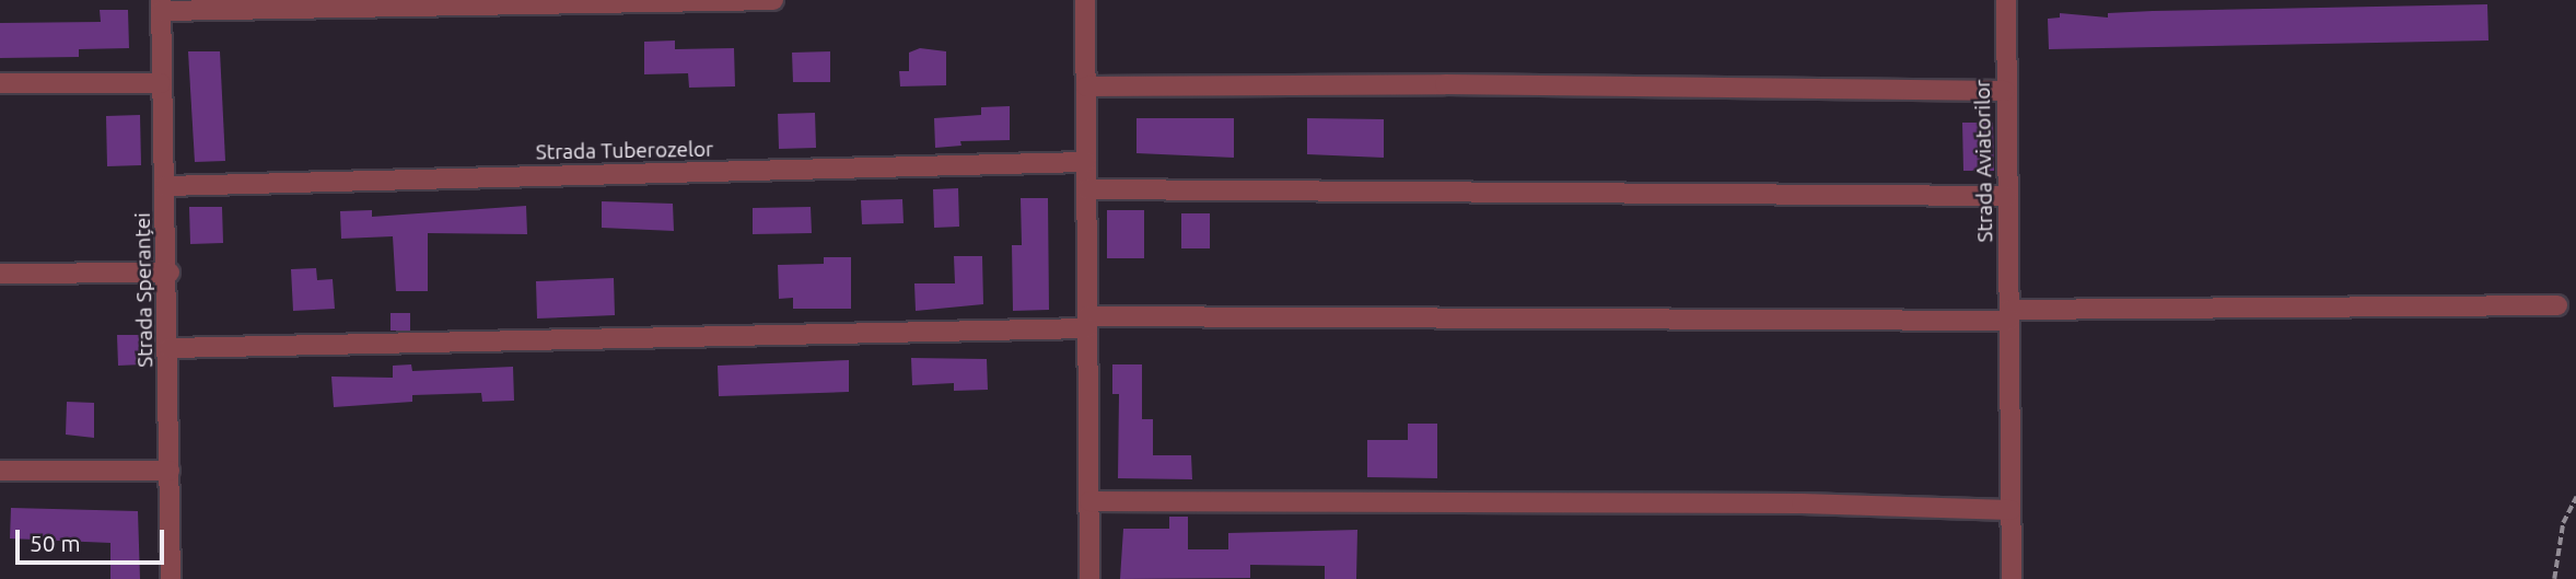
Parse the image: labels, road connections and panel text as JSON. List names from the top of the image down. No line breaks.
{"streets":{"street":["Strada Tuberozelor","Strada Aviatorilor","Strada Speranței"]},"crossings":[["Strada Tuberozelor","Strada Speranței"]],"scale_bar":"50 m"}
